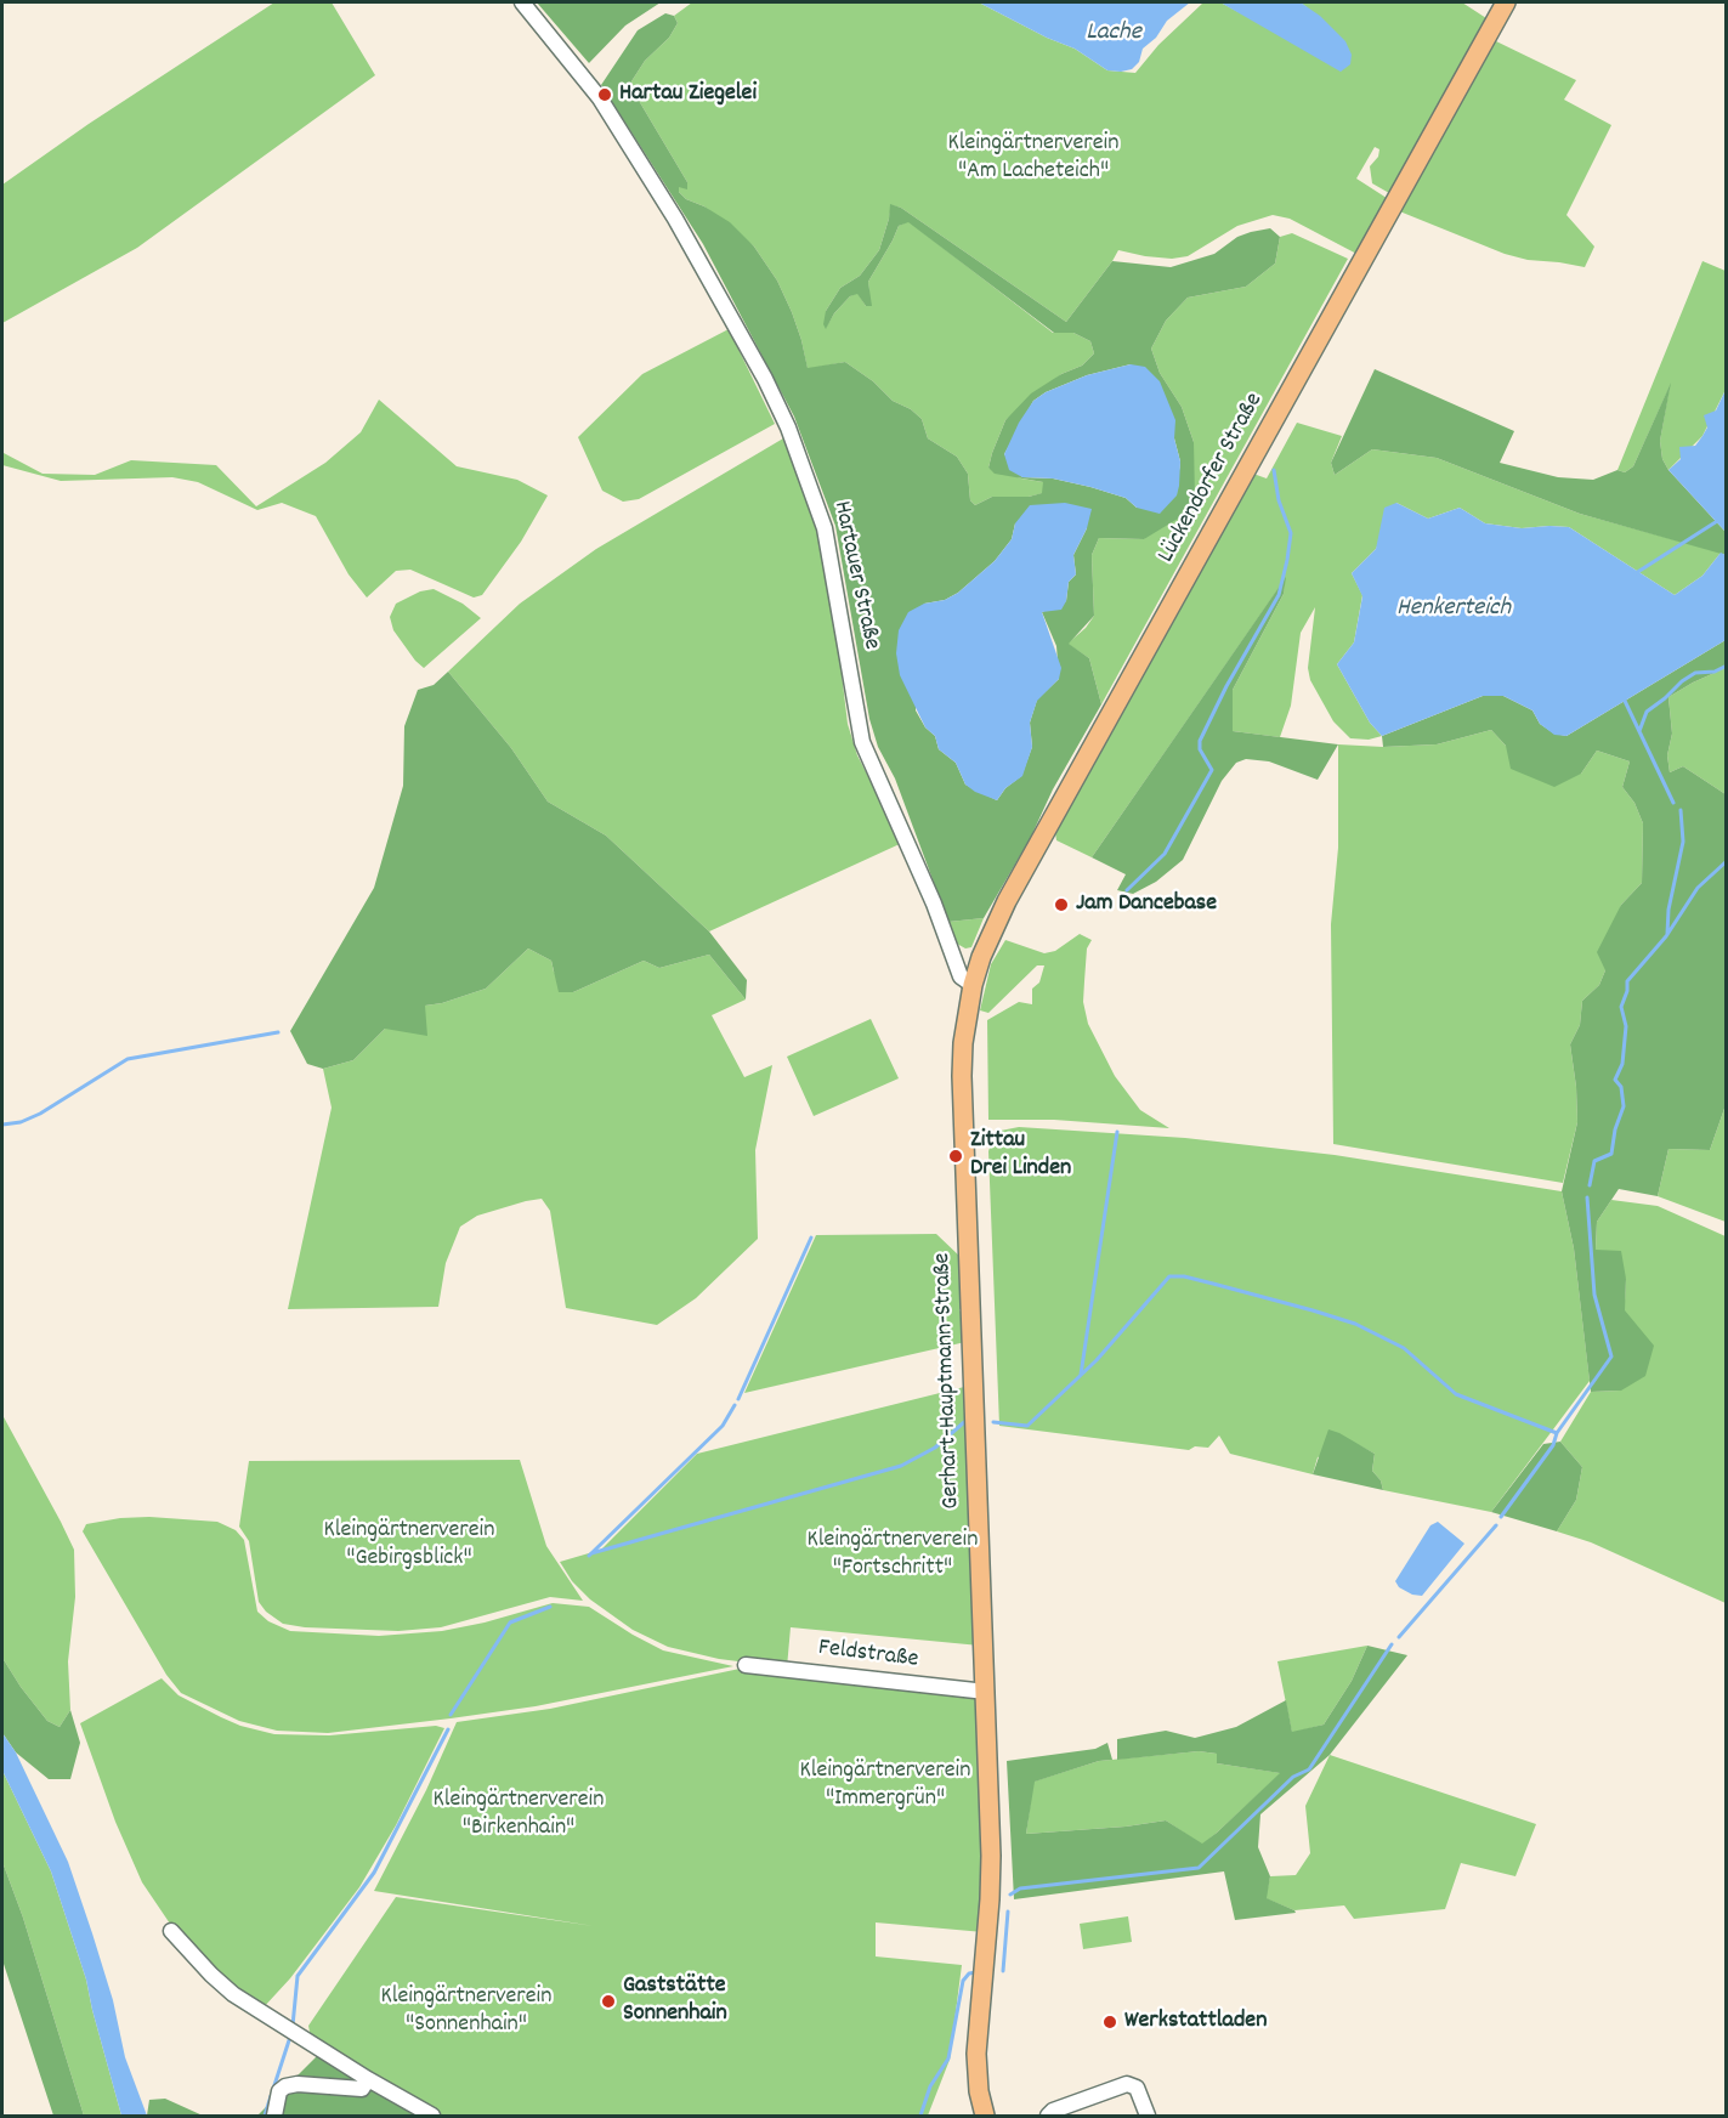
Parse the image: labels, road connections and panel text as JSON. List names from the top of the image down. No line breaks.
{"streets":{"main road":["Lückendorfer Straße","Gerhart-Hauptmann-Straße"],"street":["Hartauer Straße","Feldstraße"]},"crossings":[["Lückendorfer Straße","Hartauer Straße"],["Lückendorfer Straße","Gerhart-Hauptmann-Straße"],["Hartauer Straße","Gerhart-Hauptmann-Straße"],["Gerhart-Hauptmann-Straße","Feldstraße"]],"water":["Lache","Henkerteich"],"parks":["Kleingärtnerverein \"Am Lacheteich\"","Kleingärtnerverein \"Gebirgsblick\"","Kleingärtnerverein \"Fortschritt\"","Kleingärtnerverein \"Immergrün\"","Kleingärtnerverein \"Birkenhain\"","Kleingärtnerverein \"Sonnenhain\""],"places":["Hartau Ziegelei","Jam Dancebase","Zittau Drei Linden","Gaststätte Sonnenhain","Werkstattladen"]}
